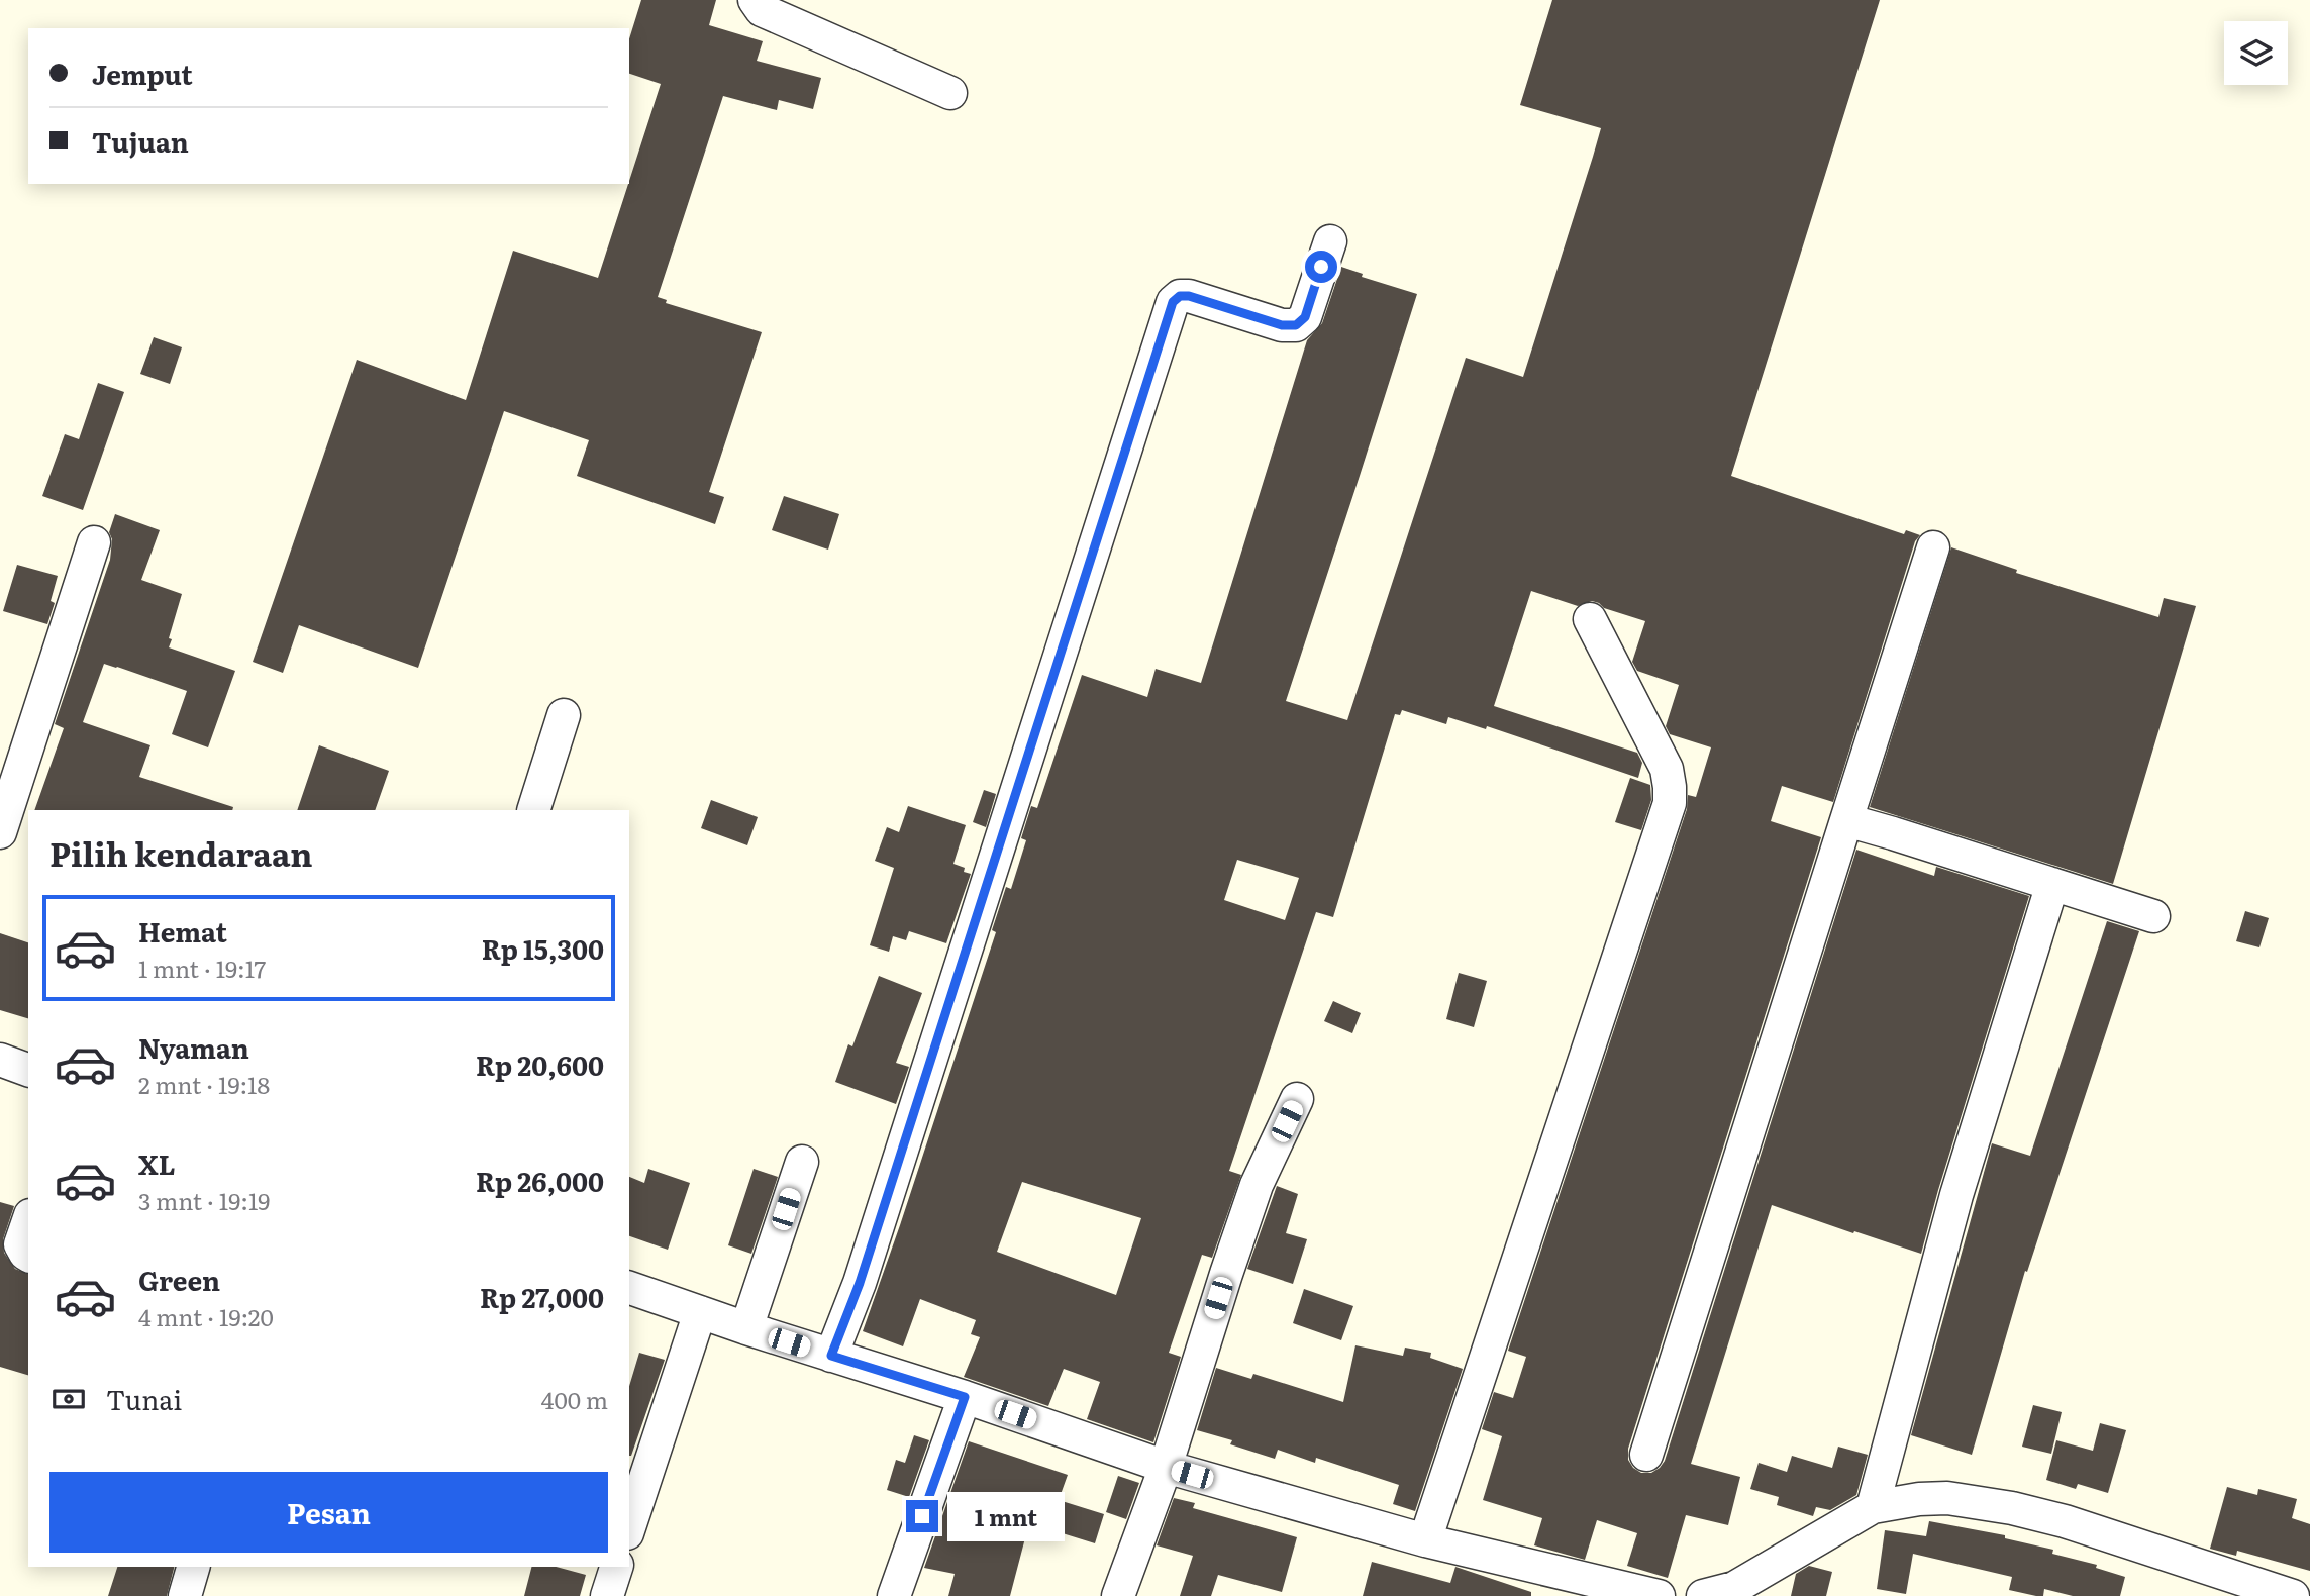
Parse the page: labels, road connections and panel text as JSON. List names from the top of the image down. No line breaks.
{"page":{"banner":["Jemput","Tujuan"],"heading":"Pilih kendaraan","list":[{"name":"Hemat","note":"1 mnt · 19:17","value":"Rp 15,300"},{"name":"Nyaman","note":"2 mnt · 19:18","value":"Rp 20,600"},{"name":"XL","note":"3 mnt · 19:19","value":"Rp 26,000"},{"name":"Green","note":"4 mnt · 19:20","value":"Rp 27,000"}],"pay":["Tunai","400 m"],"buttons":"Pesan","bubble":"1 mnt"}}
